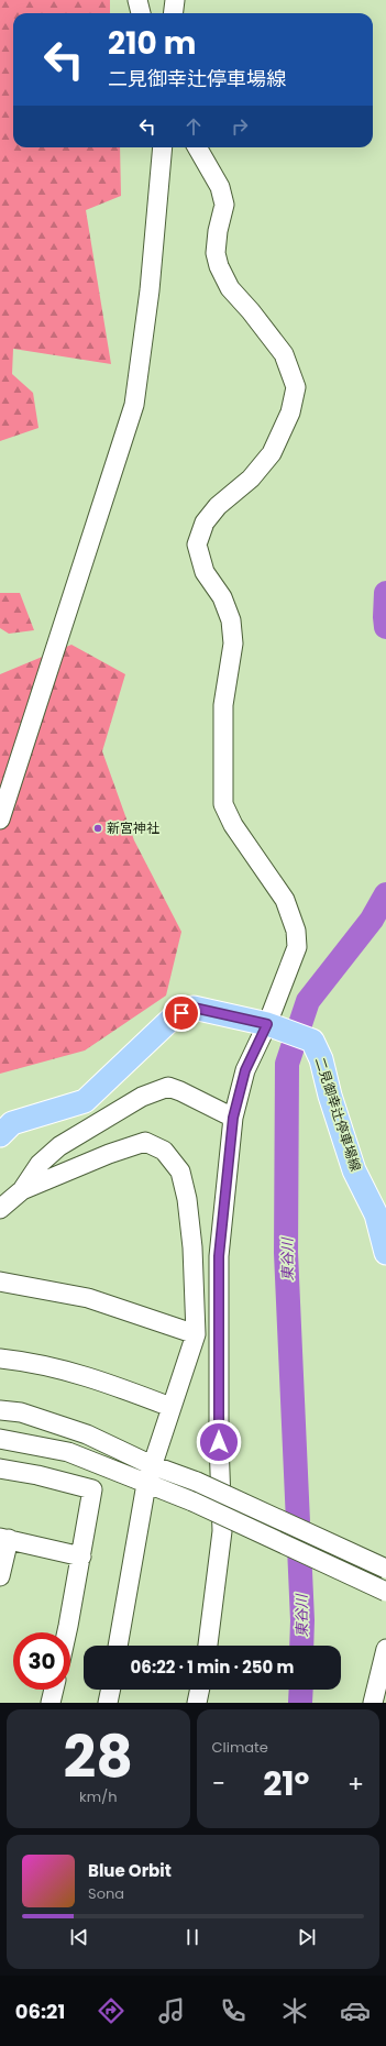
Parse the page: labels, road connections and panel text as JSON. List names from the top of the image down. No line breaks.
{"streets":{"main road":["二見御幸辻停車場線"]},"water":["東谷川"],"places":["新宮神社"],"page":{"turn":["210 m","二見御幸辻停車場線"],"limit":"30","trip":"06:22 · 1 min · 250 m","tile":[["28","km/h"],"Climate"],"heat":["−","21°","+"],"song":["Blue Orbit","Sona"],"tabs":"06:21"}}
